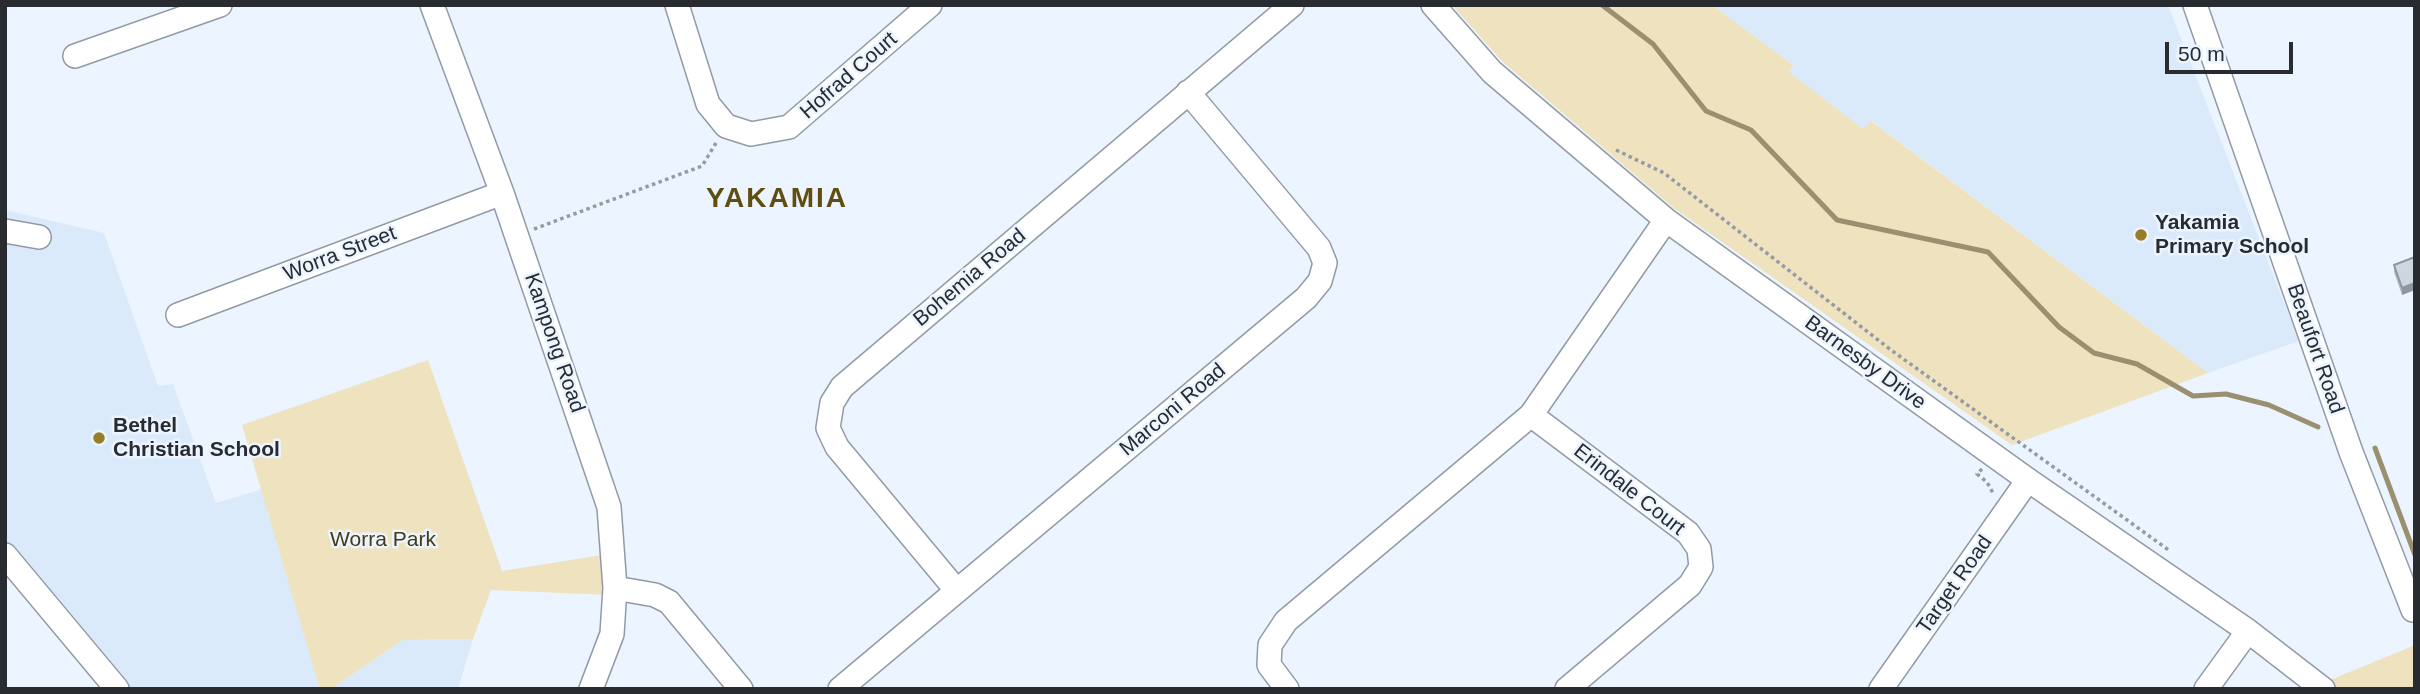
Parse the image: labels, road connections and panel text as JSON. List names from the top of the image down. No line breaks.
{"streets":{"street":["Hofrad Court","Worra Street","Bohemia Road","Kampong Road","Beaufort Road","Barnesby Drive","Marconi Road","Erindale Court","Target Road"]},"crossings":[["Worra Street","Kampong Road"],["Bohemia Road","Marconi Road"],["Barnesby Drive","Target Road"]],"districts":["YAKAMIA"],"parks":["Worra Park"],"places":["Yakamia Primary School","Bethel Christian School"],"scale_bar":"50 m"}
